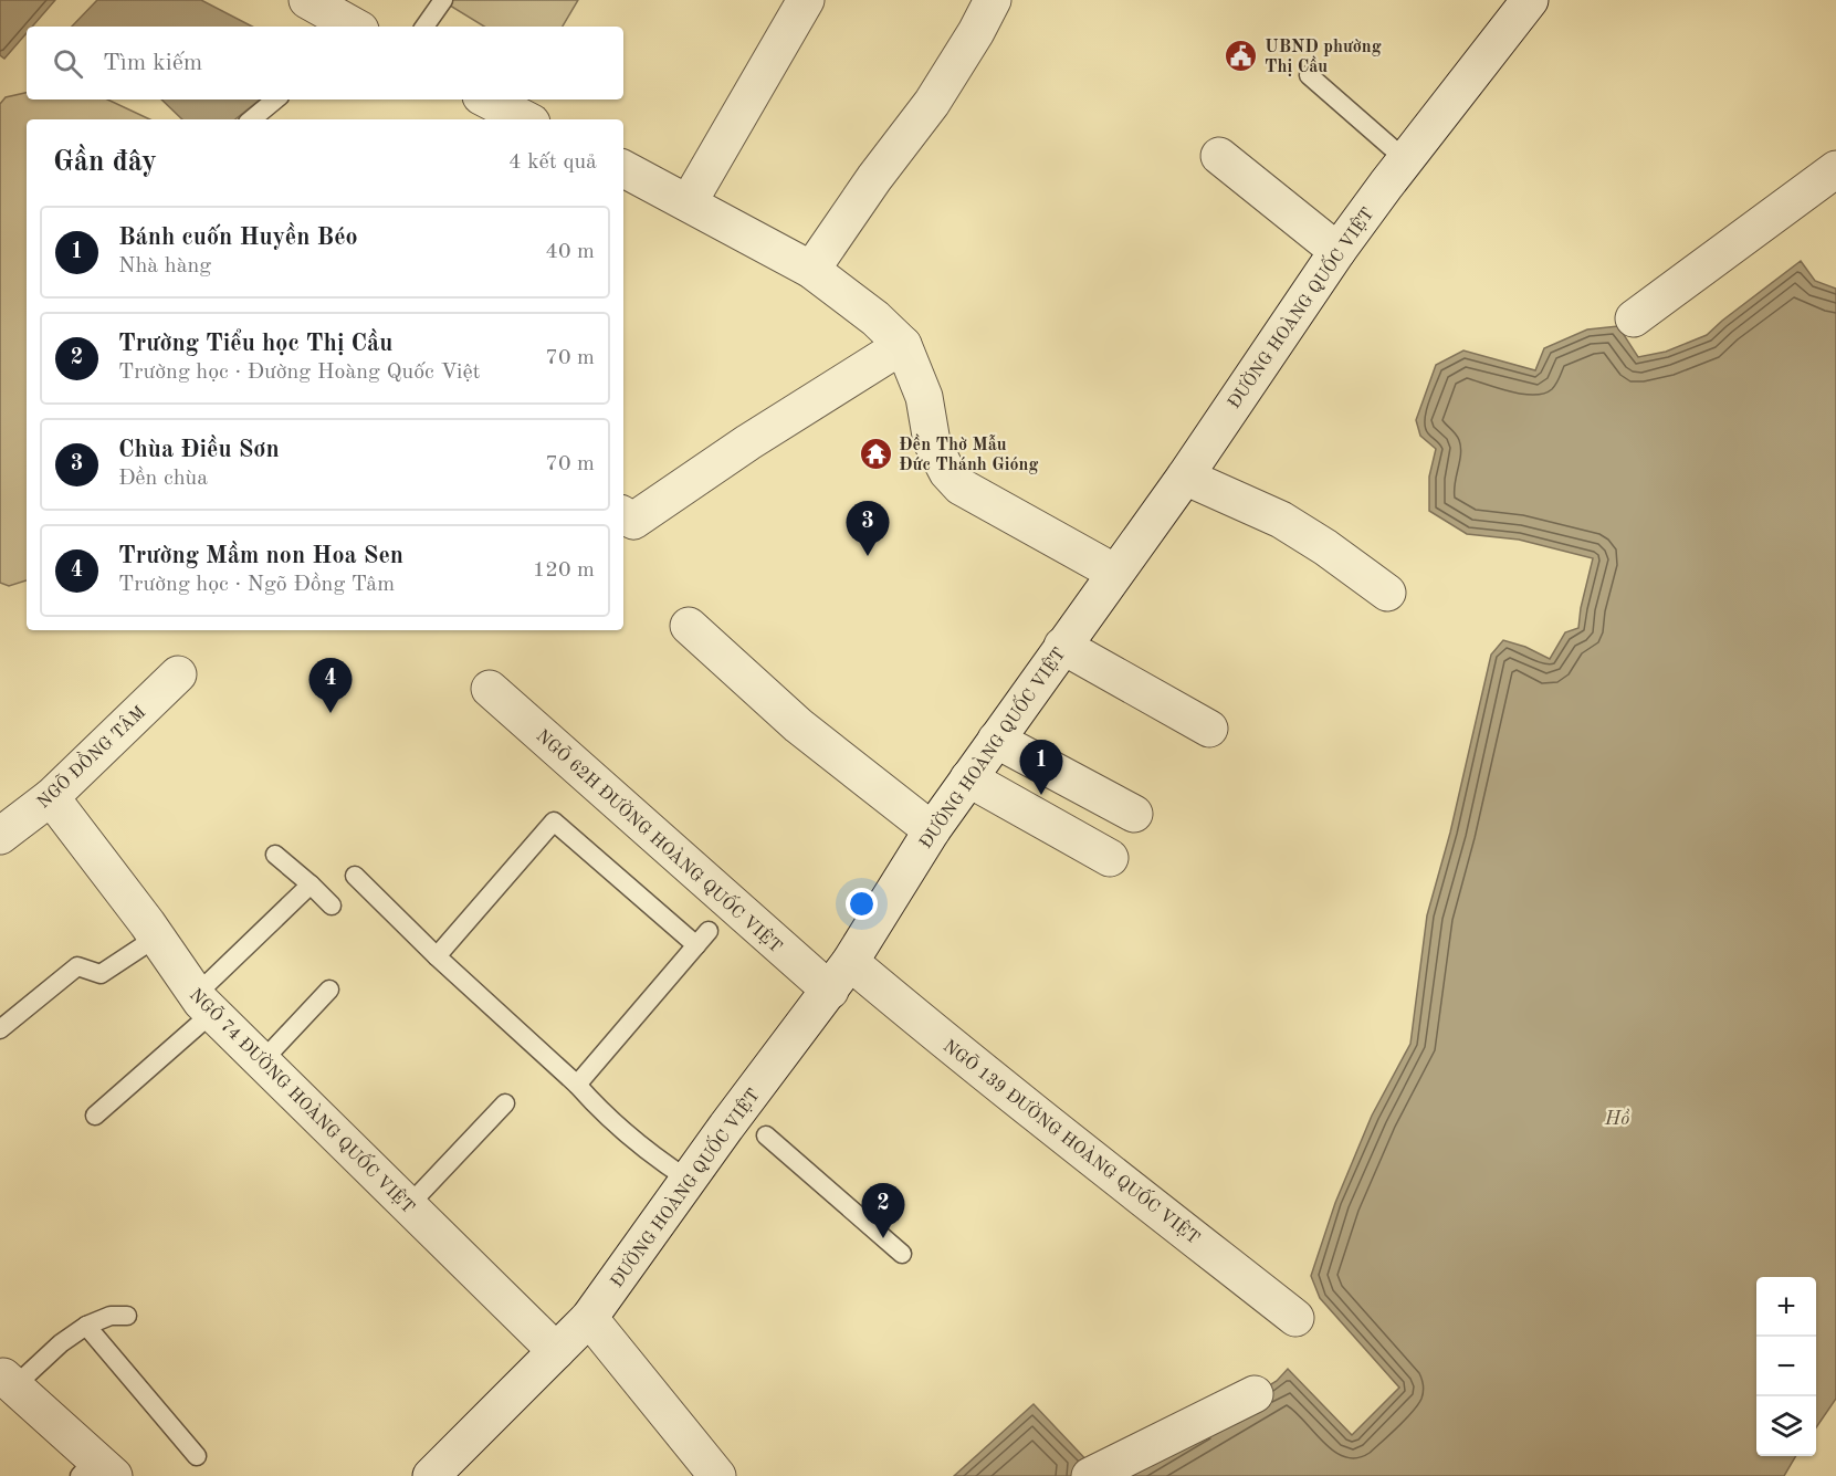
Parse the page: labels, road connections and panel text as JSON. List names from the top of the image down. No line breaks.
{"streets":{"street":["ĐƯỜNG HOÀNG QUỐC VIỆT","NGÕ ĐỒNG TÂM","NGÕ 62H ĐƯỜNG HOÀNG QUỐC VIỆT","NGÕ 74 ĐƯỜNG HOÀNG QUỐC VIỆT","NGÕ 139 ĐƯỜNG HOÀNG QUỐC VIỆT"]},"crossings":[["ĐƯỜNG HOÀNG QUỐC VIỆT","NGÕ 62H ĐƯỜNG HOÀNG QUỐC VIỆT"],["ĐƯỜNG HOÀNG QUỐC VIỆT","NGÕ 74 ĐƯỜNG HOÀNG QUỐC VIỆT"],["ĐƯỜNG HOÀNG QUỐC VIỆT","NGÕ 139 ĐƯỜNG HOÀNG QUỐC VIỆT"],["NGÕ ĐỒNG TÂM","NGÕ 74 ĐƯỜNG HOÀNG QUỐC VIỆT"]],"water":["Hồ"],"places":{"public building":["UBND phường Thị Cầu"],"temple":["Đền Thờ Mẫu Đức Thánh Gióng"]},"page":{"search":"Tìm kiếm","heading":["Gần đây","4 kết quả"],"list":[{"mark":"1","name":"Bánh cuốn Huyền Béo","note":"Nhà hàng","value":"40 m"},{"mark":"2","name":"Trường Tiểu học Thị Cầu","note":"Trường học · Đường Hoàng Quốc Việt","value":"70 m"},{"mark":"3","name":"Chùa Điều Sơn","note":"Đền chùa","value":"70 m"},{"mark":"4","name":"Trường Mầm non Hoa Sen","note":"Trường học · Ngõ Đồng Tâm","value":"120 m"}],"pins":["3","4","1","2"],"map_buttons":["+","−"]}}
